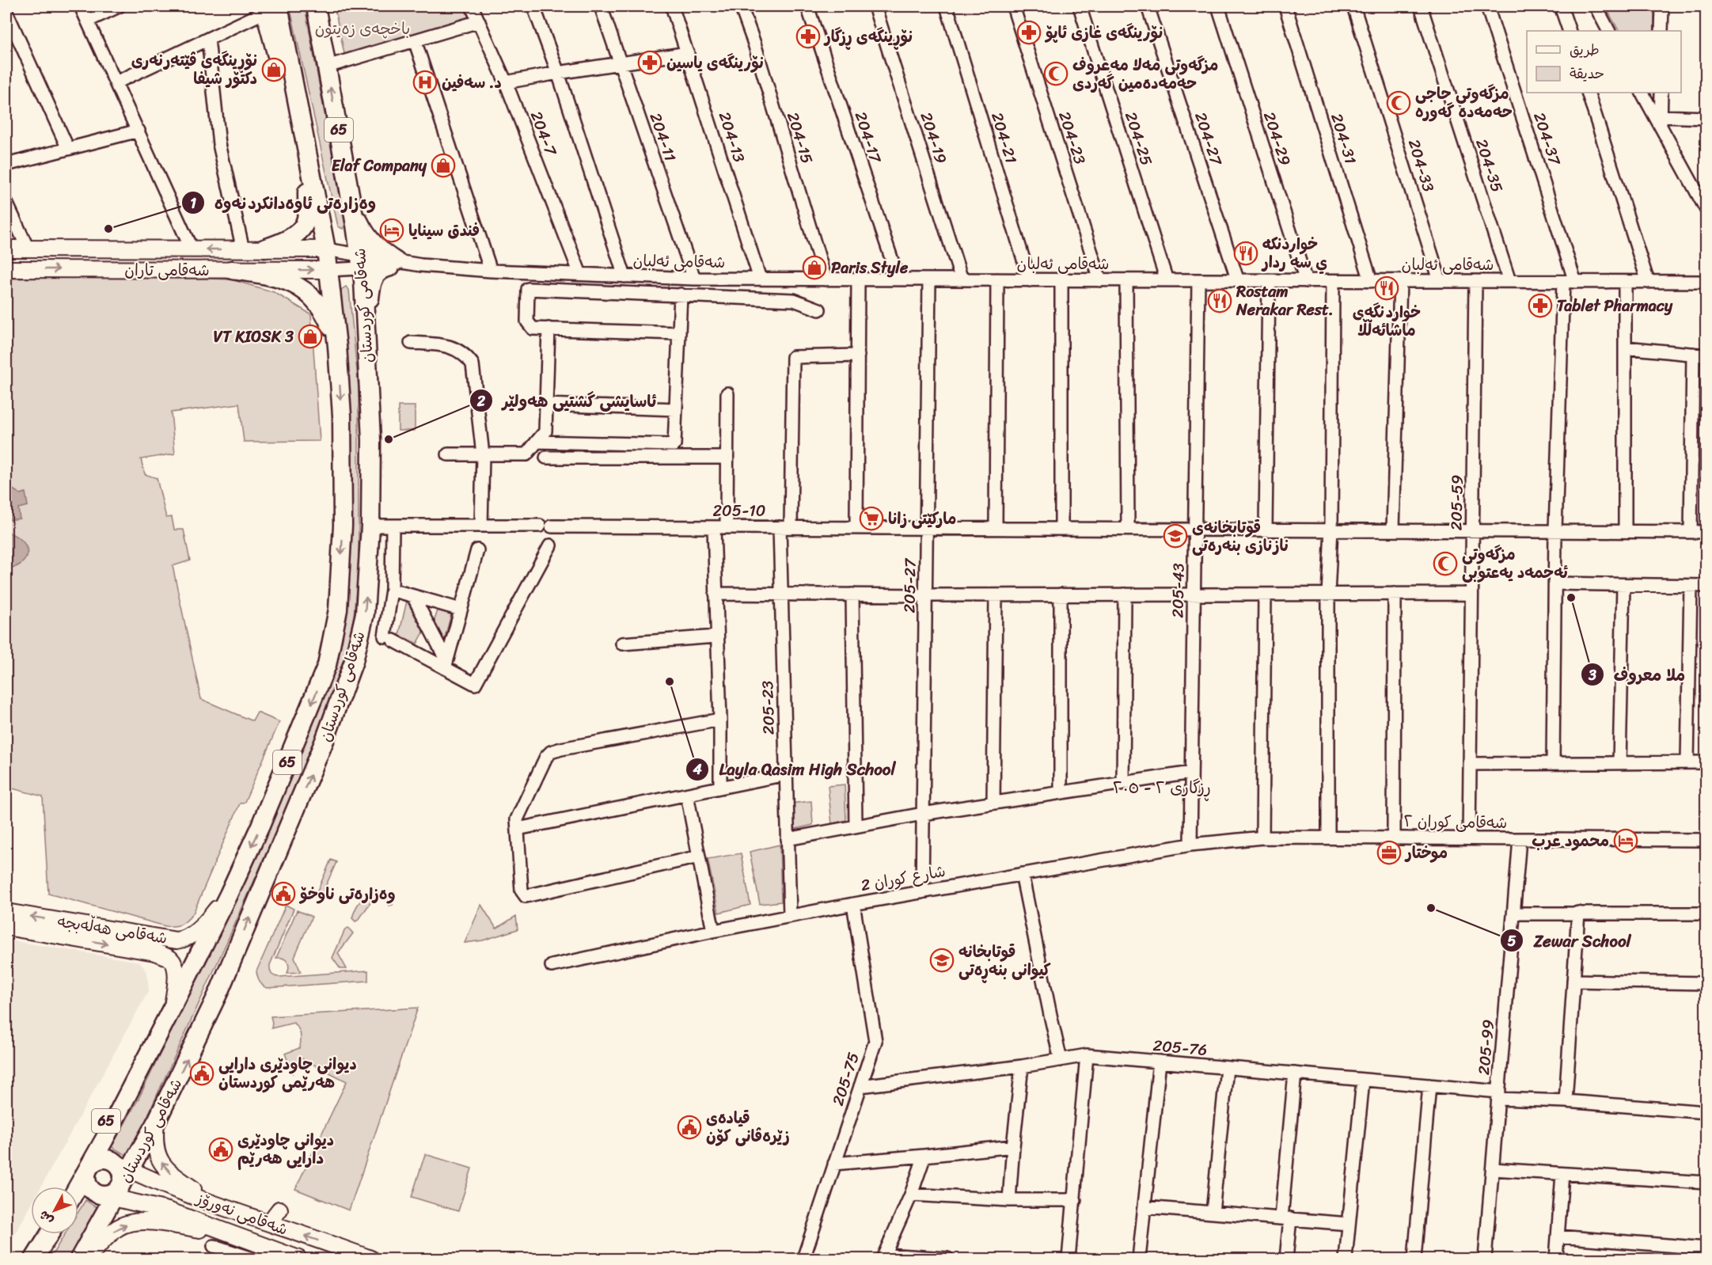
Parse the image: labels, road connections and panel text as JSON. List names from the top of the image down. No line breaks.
{"streets":{"highway":["65","شەقامی کوردستان"],"main road":["شەقامی تاران","شەقامی هەڵەبجە","شەقامی نەورۆز"],"street":["204-7","204-11","204-13","204-17","204-15","204-19","204-21","204-23","204-25","204-27","204-29","204-31","204-37","204-33","204-35","شەقامی ئەلبان","205-59","205-10","205-27","205-43","205-23","شەقامی کوران ٢","شارع كوران 2","205-76","205-99","205-75"]},"crossings":[["204-7","شەقامی ئەلبان"],["204-11","شەقامی ئەلبان"],["204-13","شەقامی ئەلبان"],["204-17","شەقامی ئەلبان"],["204-15","شەقامی ئەلبان"],["204-19","شەقامی ئەلبان"],["204-21","شەقامی ئەلبان"],["204-23","شەقامی ئەلبان"],["204-25","شەقامی ئەلبان"],["204-27","شەقامی ئەلبان"],["204-29","شەقامی ئەلبان"],["204-31","شەقامی ئەلبان"],["204-37","شەقامی ئەلبان"],["204-37","205-10"],["204-33","شەقامی ئەلبان"],["204-35","شەقامی ئەلبان"],["شەقامی ئەلبان","شەقامی تاران"],["شەقامی ئەلبان","شەقامی کوردستان"],["شەقامی ئەلبان","205-59"],["شەقامی ئەلبان","205-27"],["شەقامی ئەلبان","205-43"],["شەقامی تاران","شەقامی کوردستان"],["شەقامی کوردستان","شەقامی هەڵەبجە"],["شەقامی کوردستان","شەقامی نەورۆز"],["205-59","205-10"],["205-59","شەقامی کوران ٢"],["205-10","205-27"],["205-10","205-43"],["205-10","205-23"],["205-27","شارع كوران 2"],["205-43","شارع كوران 2"],["205-23","شارع كوران 2"],["شەقامی کوران ٢","شارع كوران 2"],["شەقامی کوران ٢","205-99"],["شارع كوران 2","205-75"],["205-76","205-99"],["205-76","205-75"]],"districts":["ڕزگاری ٢ - ٢٠٥"],"parks":["باخچەی زەیتون"],"places":{"pharmacy":["نۆرینگەی غازی ئاپۆ","نۆڕینگەی ڕزگار","نۆرینگەی یاسین","Tablet Pharmacy"],"shop":["نۆڕینگەی ڤێتەرنەری دکتۆر شیفا","Elaf Company","Paris Style","VT KIOSK 3"],"mosque":["مزگەوتی مەلا مەعروف حەمەدەمین گەردی","مزگه‌وتی حاجی حه‌مه‌ده‌ گه‌وره","مزگەوتی ئەحمەد یەعتوبی"],"hospital":["د. سەفین"],"other":["وەزارەتی ئاوەدانکردنەوە","ئاسایشی گشتیی هەولێر","ملا معروف","Layla Qasim High School","Zewar School"],"hotel":["فندق سينايا","محمود عرب"],"restaurant":["خواردنكه ي سه ردار","خواردنگەی ماشائەڵڵا","Rostam Nerakar Rest."],"supermarket":["مارکێتی زانا"],"school or university":["قوتابخانەی نازنازی بنەرەتی","قوتابخانە کیوانی بنەڕەتی"],"office":["موختار"],"public building":["وەزارەتی ناوخۆ","دیوانی چاودێری دارایی هەرێمی کوردستان","قیادەی زێرەڤانی کۆن","دیوانی چاودێری دارایی هەرێم"]},"legend":["طريق","حديقة"],"north":"bottom left"}
